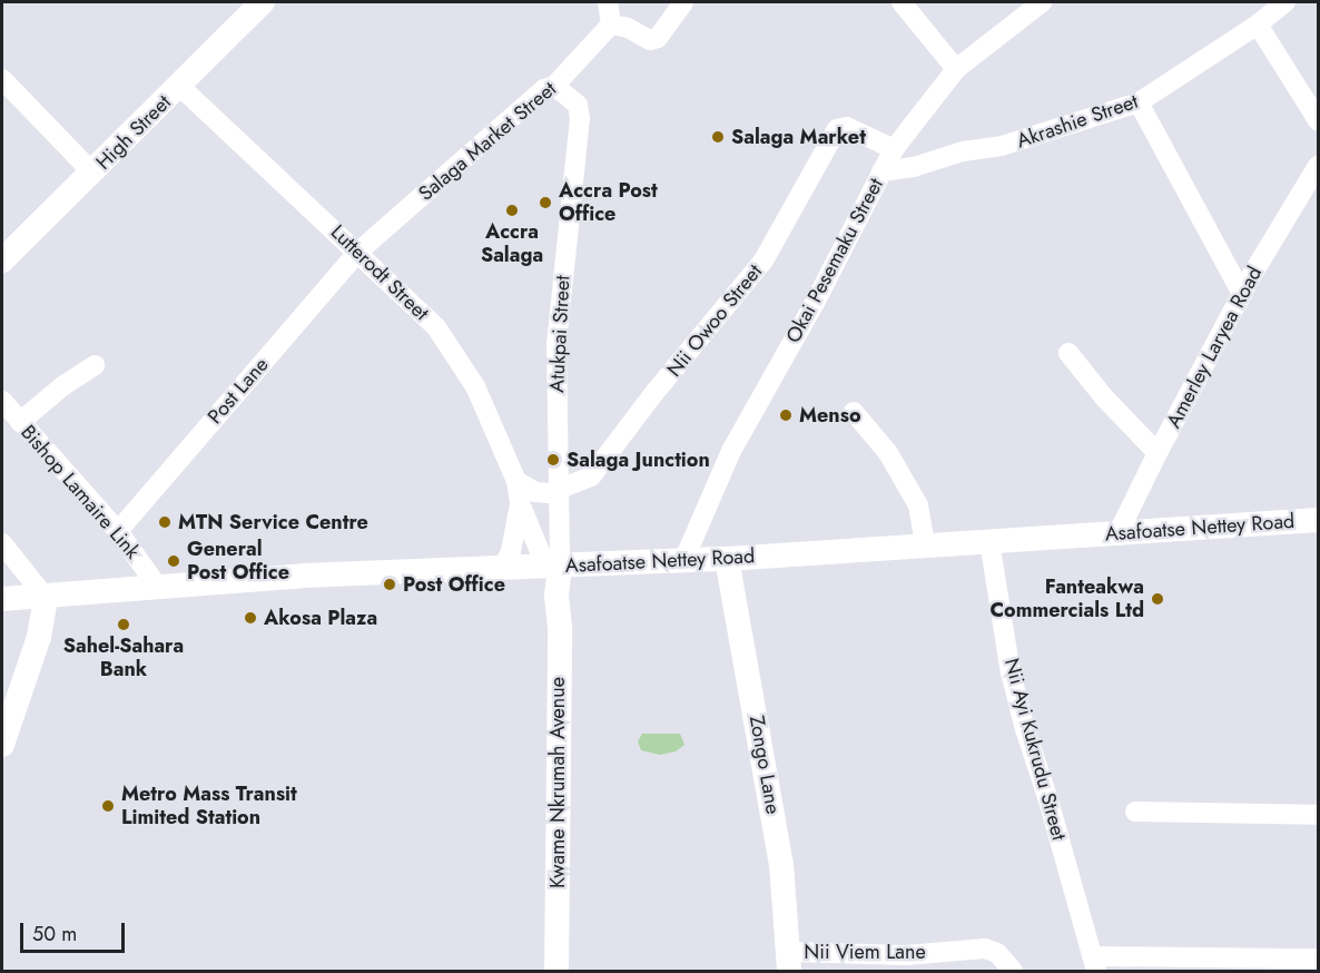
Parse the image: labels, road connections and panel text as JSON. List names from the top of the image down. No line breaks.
{"streets":{"main road":["High Street","Atukpai Street","Asafoatse Nettey Road","Zongo Lane","Kwame Nkrumah Avenue"],"street":["Akrashie Street","Salaga Market Street","Okai Pesemaku Street","Lutterodt Street","Nii Owoo Street","Amerley Laryea Road","Post Lane","Bishop Lamaire Link","Nii Ayi Kukrudu Street","Nii Viem Lane"]},"crossings":[["Akrashie Street","Okai Pesemaku Street"],["High Street","Lutterodt Street"],["Salaga Market Street","Lutterodt Street"],["Salaga Market Street","Atukpai Street"],["Salaga Market Street","Post Lane"],["Okai Pesemaku Street","Nii Owoo Street"],["Okai Pesemaku Street","Asafoatse Nettey Road"],["Lutterodt Street","Post Lane"],["Nii Owoo Street","Atukpai Street"],["Atukpai Street","Asafoatse Nettey Road"],["Atukpai Street","Kwame Nkrumah Avenue"],["Amerley Laryea Road","Asafoatse Nettey Road"],["Post Lane","Bishop Lamaire Link"],["Bishop Lamaire Link","Asafoatse Nettey Road"],["Asafoatse Nettey Road","Nii Ayi Kukrudu Street"],["Asafoatse Nettey Road","Zongo Lane"],["Zongo Lane","Nii Viem Lane"]],"places":["Salaga Market","Accra Post Office","Accra Salaga","Menso","Salaga Junction","MTN Service Centre","General Post Office","Post Office","Fanteakwa Commercials Ltd","Akosa Plaza","Sahel-Sahara Bank","Metro Mass Transit Limited Station"],"scale_bar":"50 m"}
